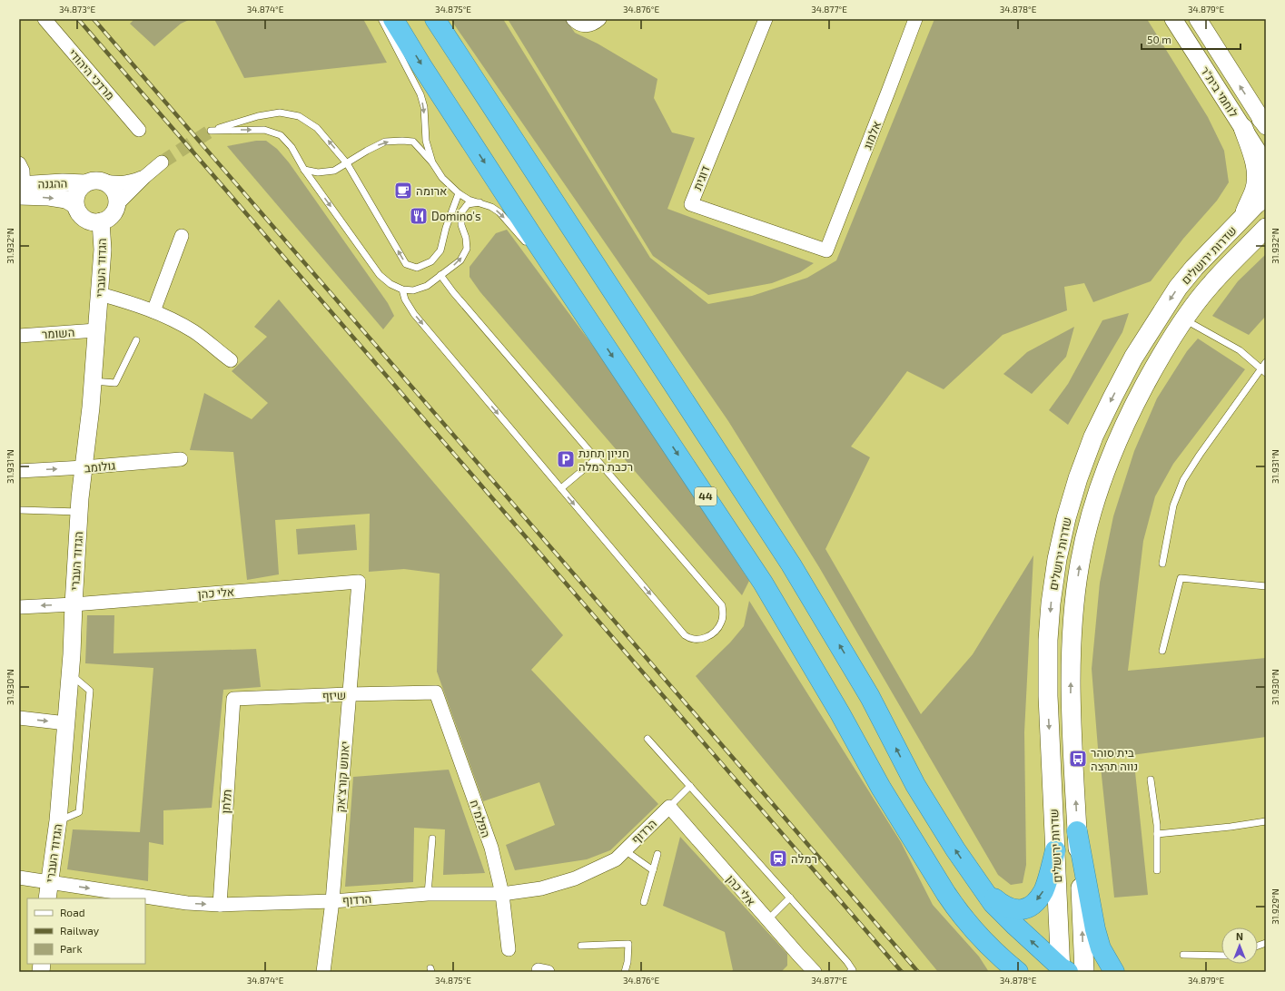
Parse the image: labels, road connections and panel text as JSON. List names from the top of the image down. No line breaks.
{"streets":{"highway":["44"],"main road":["שדרות ירושלים"],"street":["מרדכי היהודי","לוחמי בית\"ר","אלמוג","דוגית","ההגנה","הגדוד העברי","השומר","גולומב","אלי כהן","שיזף","יאנוש קורצ'אק","תלתן","הפלמ\"ח","הרדוף"]},"crossings":[["אלמוג","דוגית"],["ההגנה","הגדוד העברי"],["הגדוד העברי","השומר"],["הגדוד העברי","גולומב"],["הגדוד העברי","אלי כהן"],["הגדוד העברי","הרדוף"],["אלי כהן","יאנוש קורצ'אק"],["אלי כהן","הרדוף"],["שיזף","יאנוש קורצ'אק"],["שיזף","תלתן"],["שיזף","הפלמ\"ח"],["יאנוש קורצ'אק","הרדוף"],["תלתן","הרדוף"],["הפלמ\"ח","הרדוף"]],"one_way":["גולומב"],"places":{"cafe":["ארומה"],"restaurant":["Domino's"],"parking":["חניון תחנת רכבת רמלה"],"bus stop":["בית סוהר נווה תרצה"],"station":["רמלה"]},"legend":["Road","Railway","Park"],"scale_bar":"50 m","north":"top","coordinates":["34.873°E","34.874°E","34.875°E","34.876°E","34.877°E","34.878°E","34.879°E","31.932°N","31.931°N","31.930°N","31.929°N"]}
